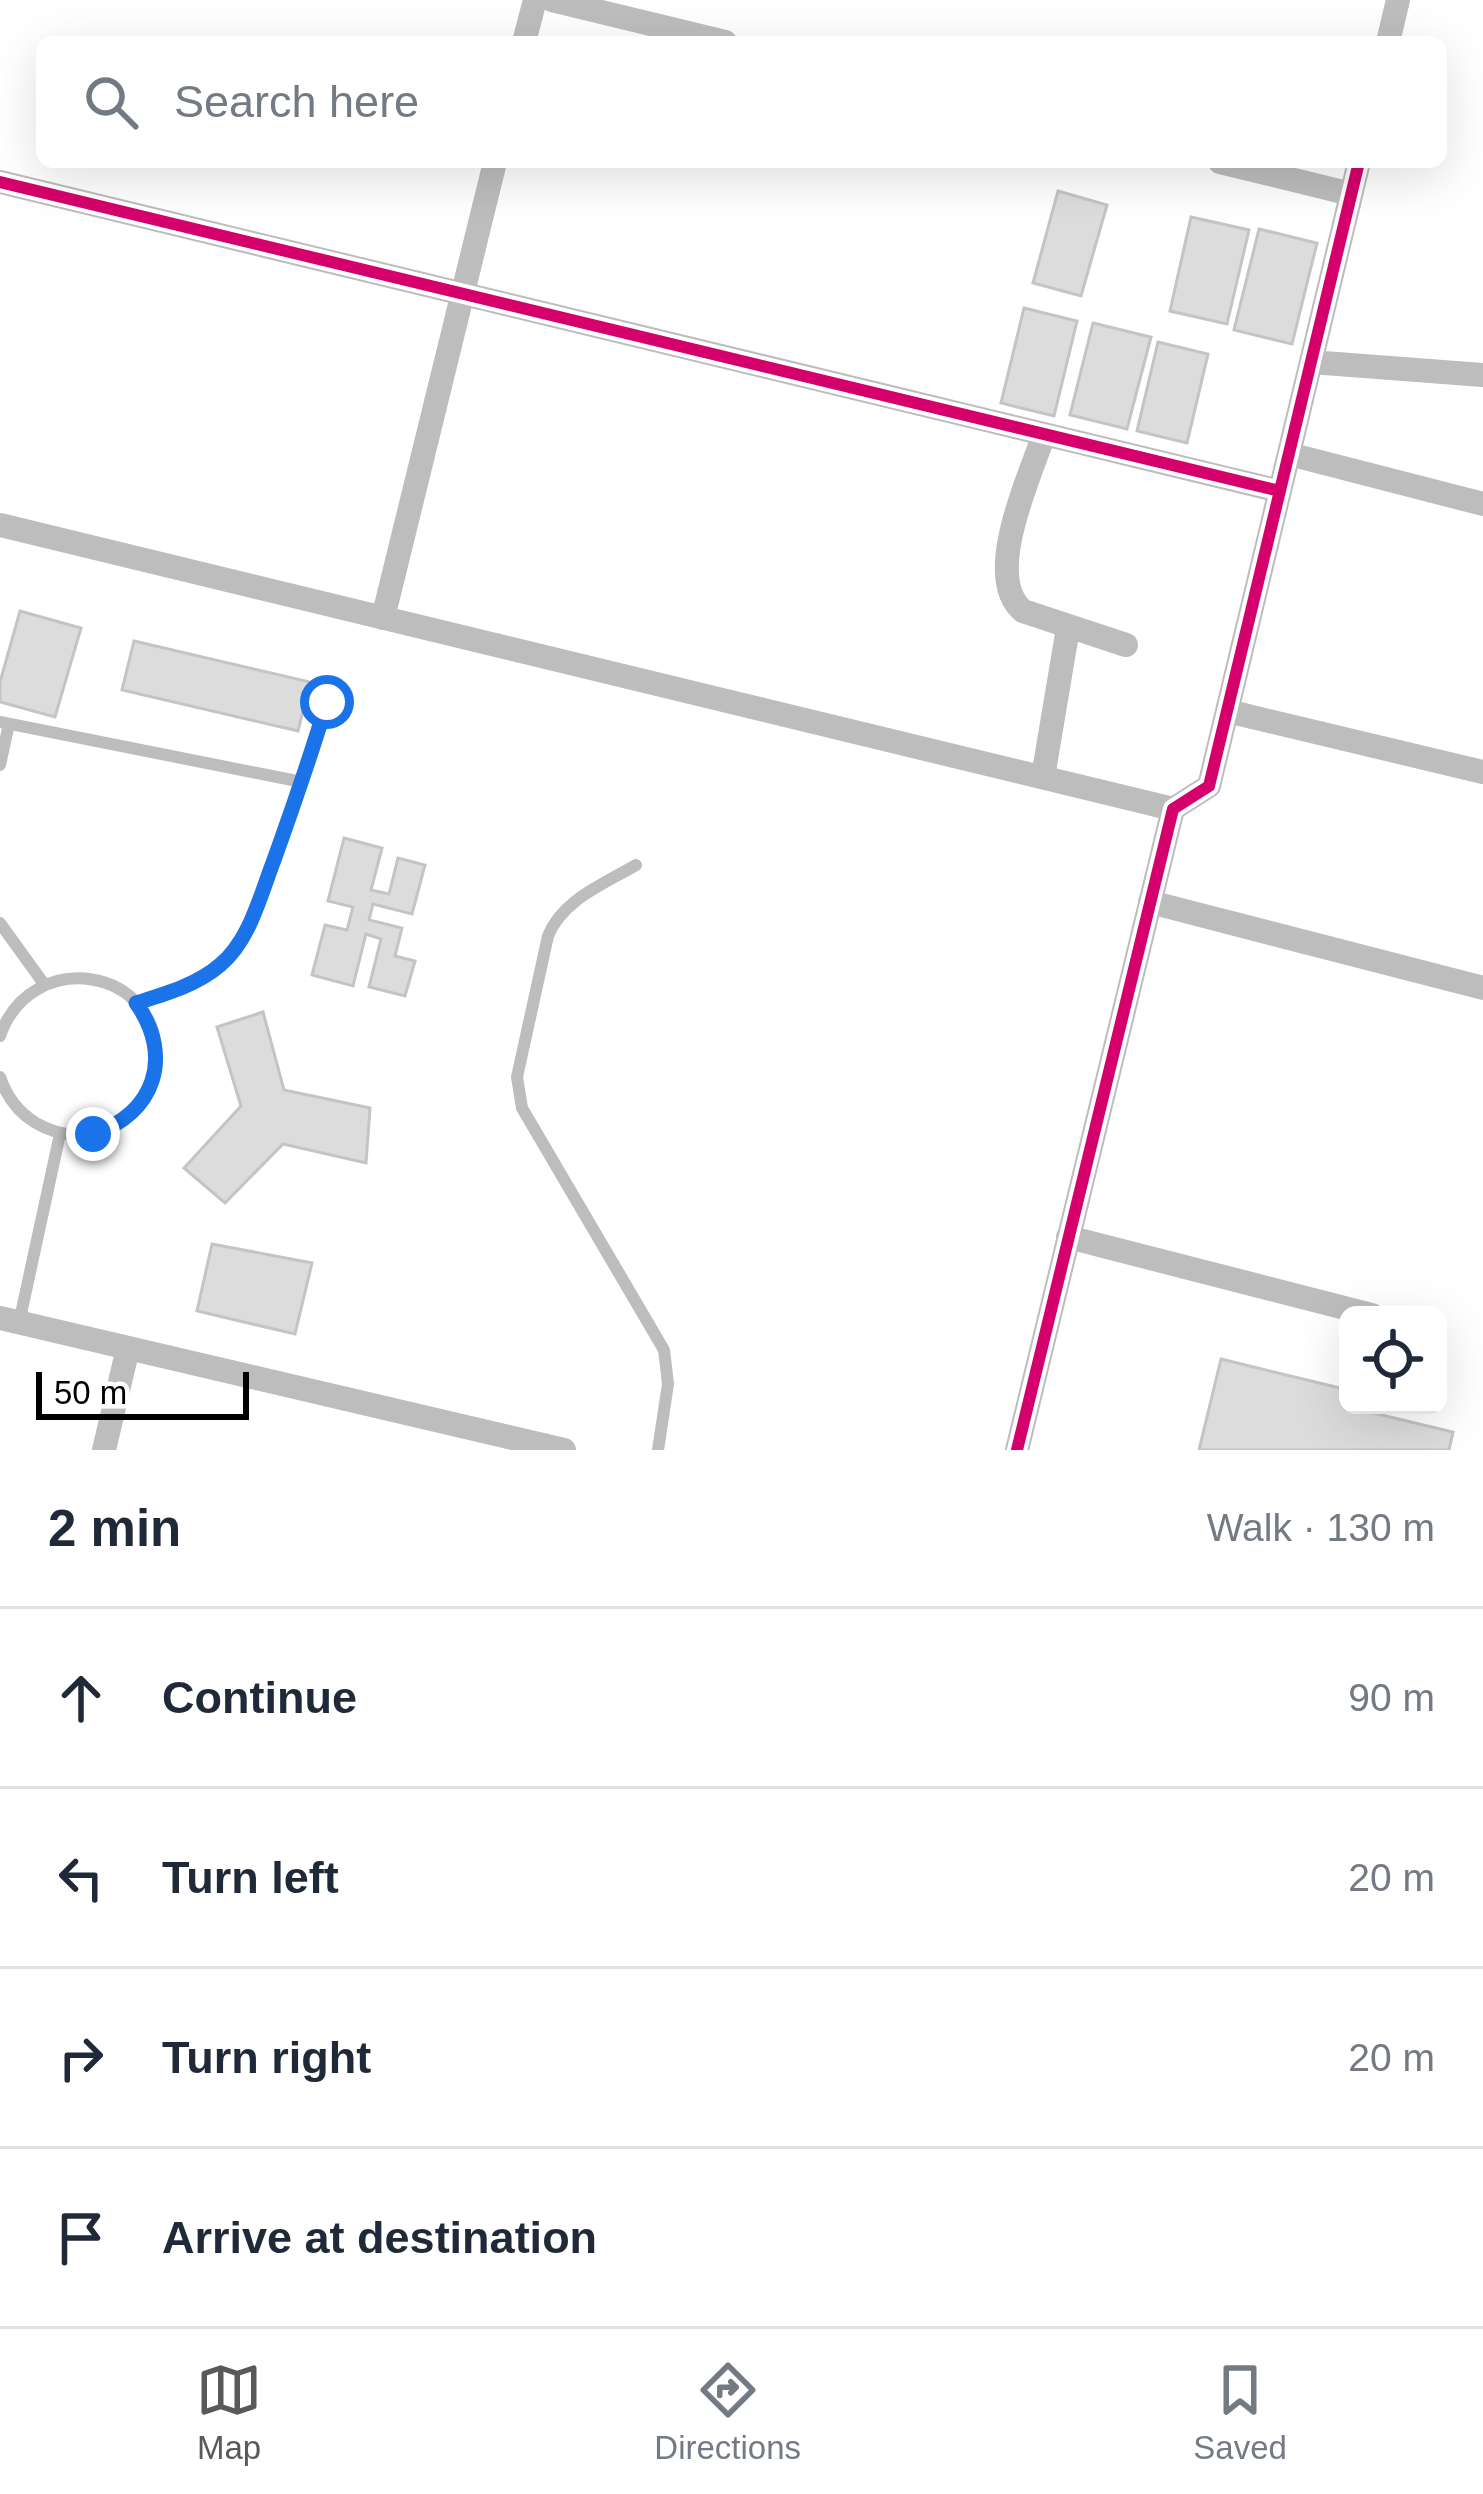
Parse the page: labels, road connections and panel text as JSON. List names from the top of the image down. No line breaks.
{"scale_bar":"50 m","page":{"search":"Search here","scale":"50 m","heading":["2 min","Walk · 130 m"],"list":[["Continue","90 m"],["Turn left","20 m"],["Turn right","20 m"],"Arrive at destination"],"nav":["Map","Directions","Saved"]}}
